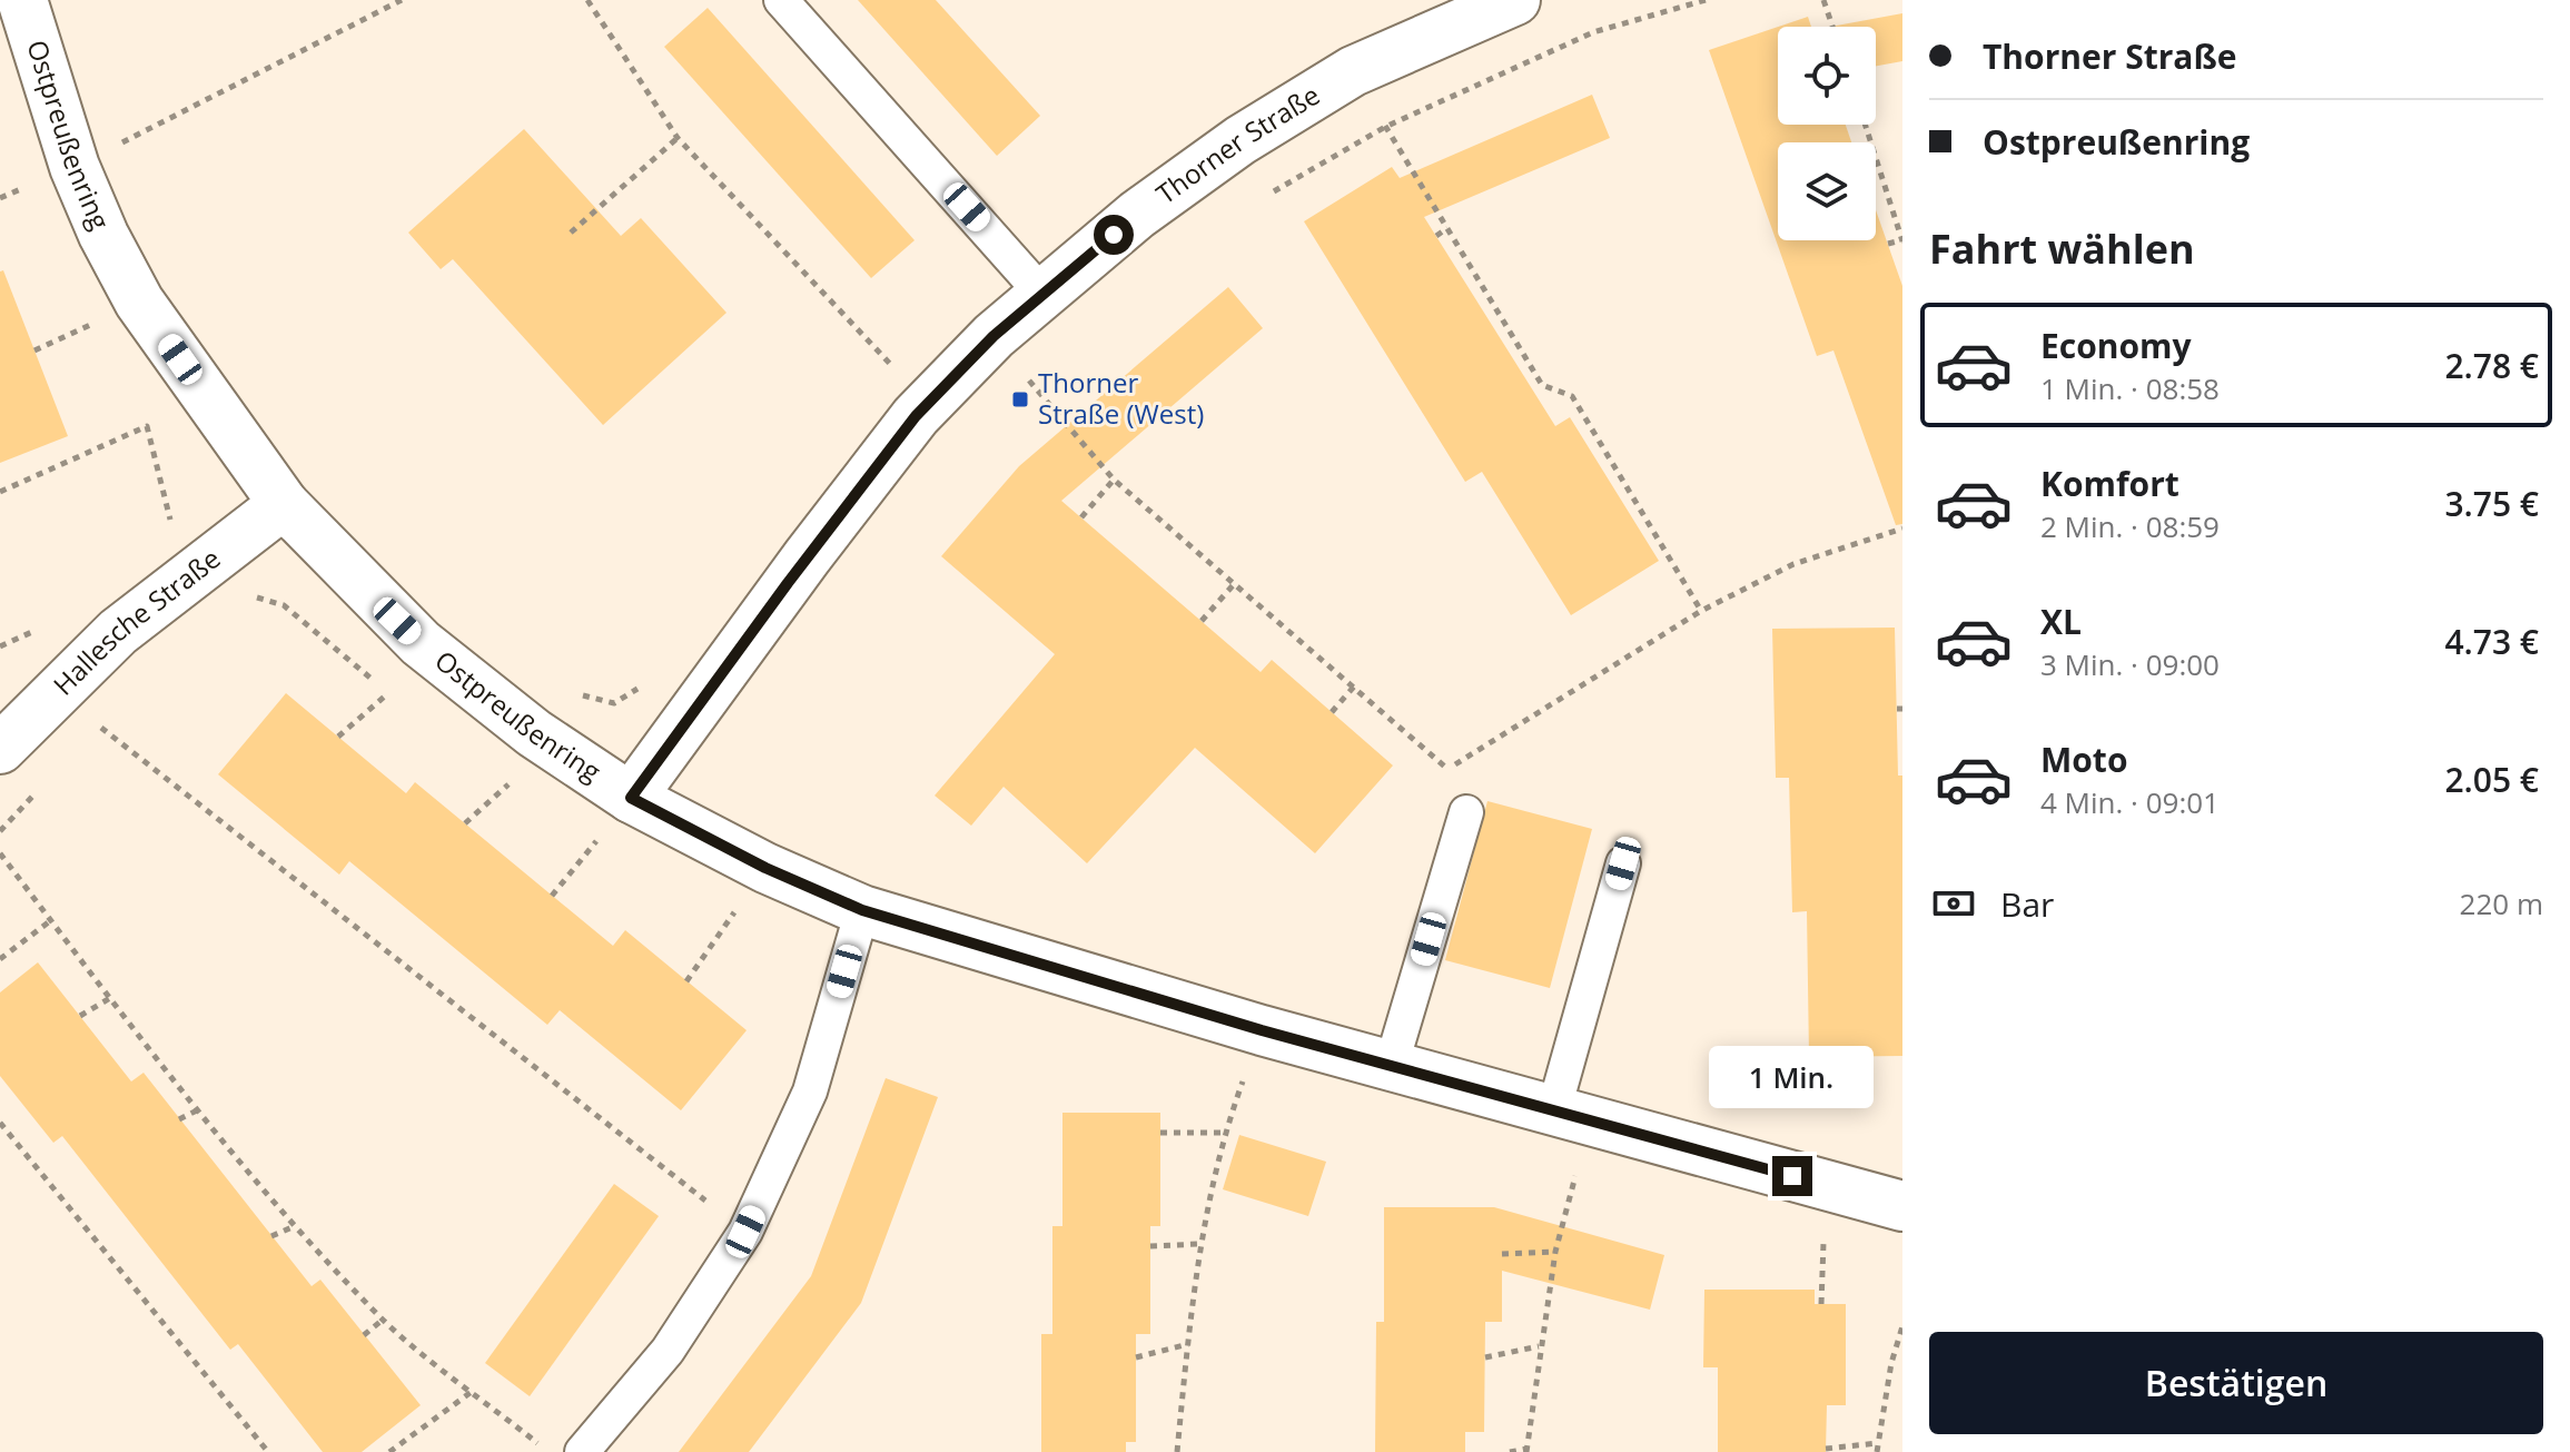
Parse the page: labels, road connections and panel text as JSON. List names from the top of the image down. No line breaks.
{"streets":{"street":["Ostpreußenring","Thorner Straße","Hallesche Straße"]},"crossings":[["Ostpreußenring","Thorner Straße"],["Ostpreußenring","Hallesche Straße"]],"places":{"transit":["Thorner Straße (West)"]},"page":{"banner":["Thorner Straße","Ostpreußenring"],"heading":"Fahrt wählen","list":[{"name":"Economy","note":"1 Min. · 08:58","value":"2.78 €"},{"name":"Komfort","note":"2 Min. · 08:59","value":"3.75 €"},{"name":"XL","note":"3 Min. · 09:00","value":"4.73 €"},{"name":"Moto","note":"4 Min. · 09:01","value":"2.05 €"}],"pay":["Bar","220 m"],"bubble":"1 Min.","buttons":"Bestätigen"}}
